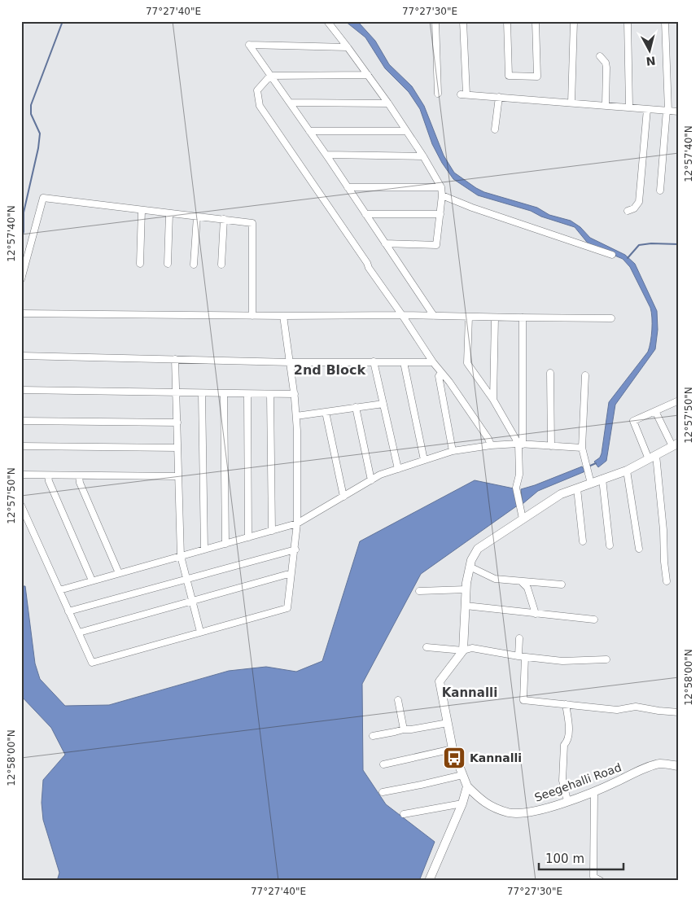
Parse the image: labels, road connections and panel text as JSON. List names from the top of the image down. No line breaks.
{"streets":{"street":["Seegehalli Road"]},"districts":["2nd Block","Kannalli"],"places":{"bus stop":["Kannalli"]},"scale_bar":"100 m","north":"bottom","coordinates":["77°27'40\"E","77°27'30\"E","12°57'40\"N","12°57'50\"N","12°58'00\"N"]}
